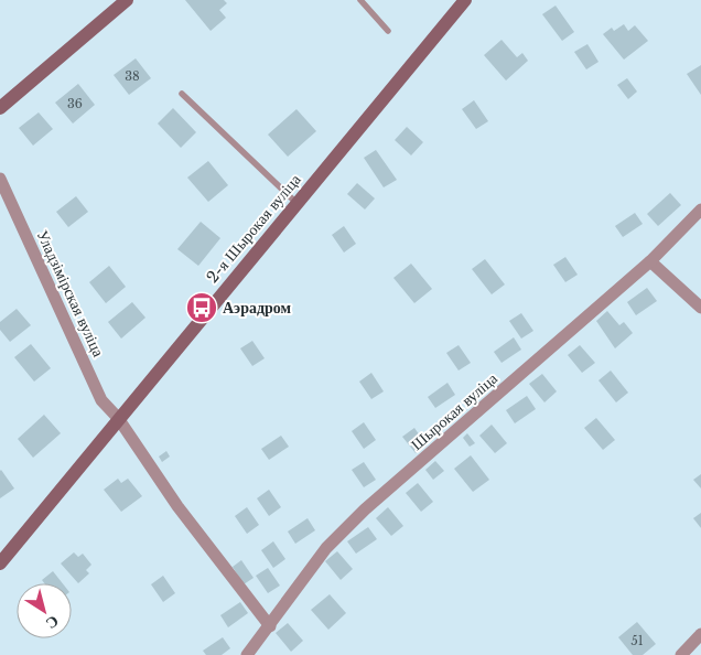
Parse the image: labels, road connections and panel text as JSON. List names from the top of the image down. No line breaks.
{"streets":{"street":["2-я Шырокая вуліца","Уладзімірская вуліца","Шырокая вуліца"]},"crossings":[["2-я Шырокая вуліца","Уладзімірская вуліца"],["Уладзімірская вуліца","Шырокая вуліца"]],"places":{"bus stop":["Аэрадром"]},"house_numbers":["38","36","51"],"north":"bottom right"}
